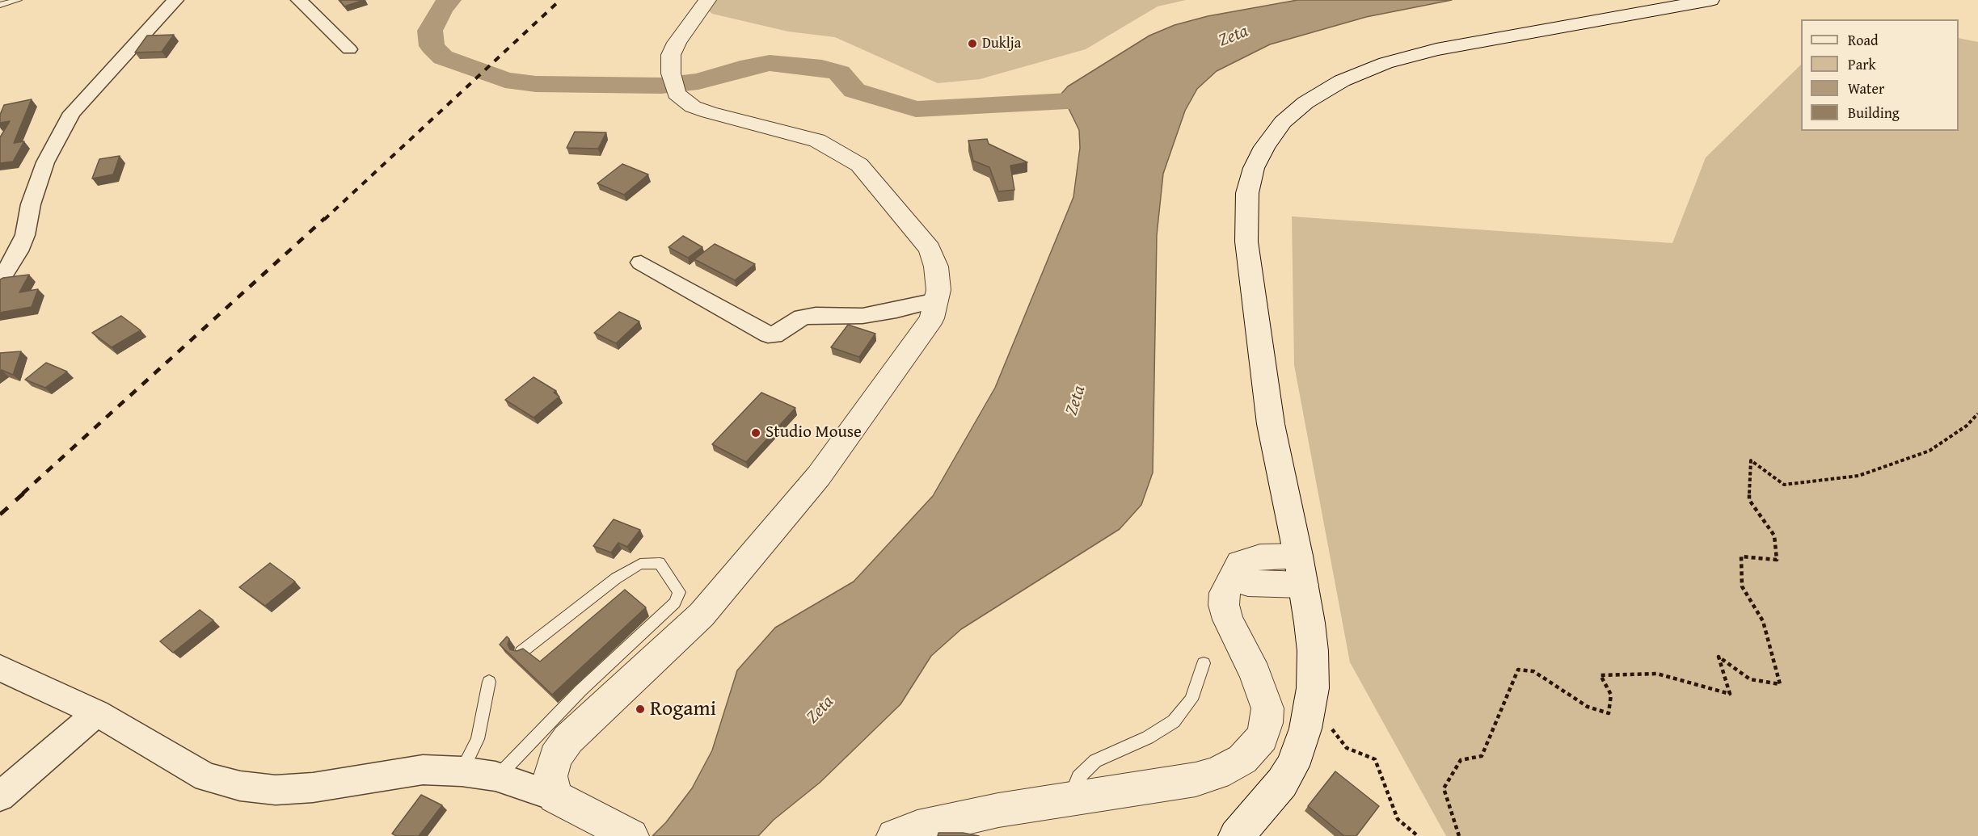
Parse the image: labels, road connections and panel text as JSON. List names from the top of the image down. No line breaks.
{"water":["Zeta"],"places":["Duklja","Studio Mouse","Rogami"],"legend":["Road","Park","Water","Building"]}
